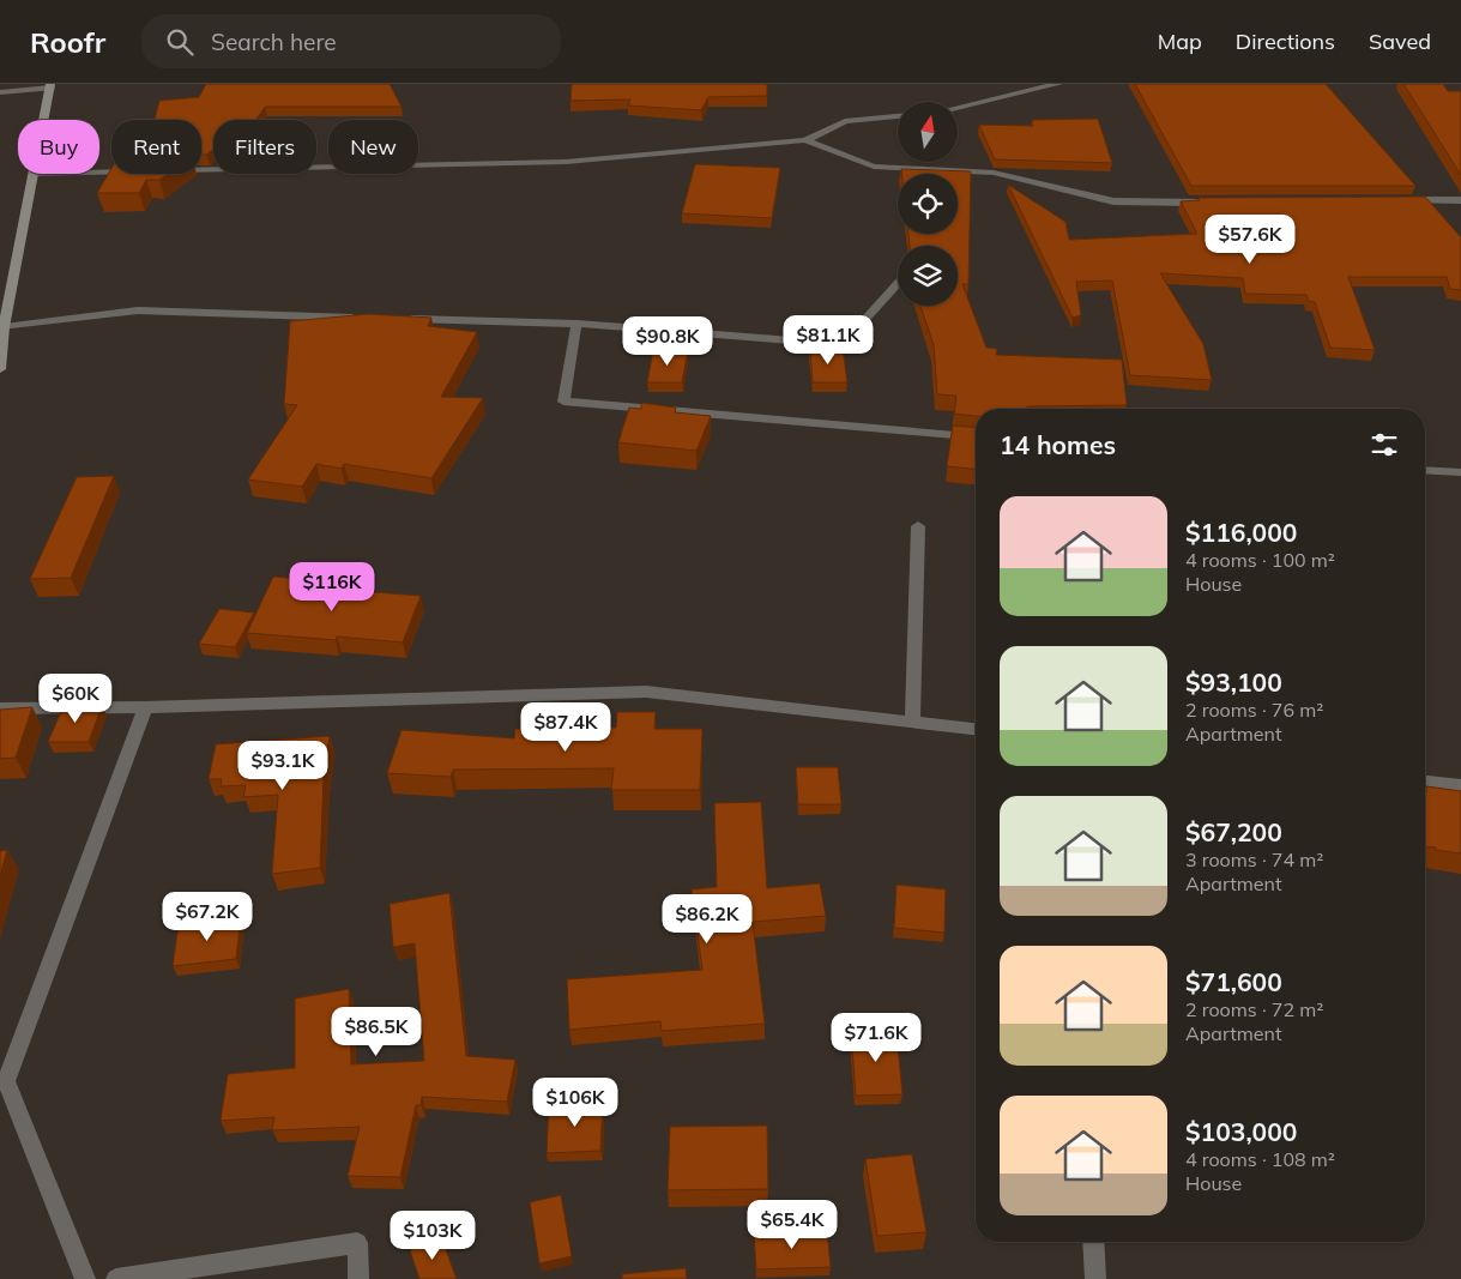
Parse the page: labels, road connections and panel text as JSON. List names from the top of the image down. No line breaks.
{"north":"top","page":{"header":"Roofr","search":"Search here","nav":["Map","Directions","Saved"],"chip":["Buy","Rent","Filters","New"],"price":["$57.6K","$81.1K","$90.8K","$116K","$60K","$87.4K","$93.1K","$67.2K","$86.2K","$86.5K","$71.6K","$106K","$65.4K","$103K"],"heading":"14 homes","list":[{"name":"$116,000","note":"4 rooms · 100 m² · House"},{"name":"$93,100","note":"2 rooms · 76 m² · Apartment"},{"name":"$67,200","note":"3 rooms · 74 m² · Apartment"},{"name":"$71,600","note":"2 rooms · 72 m² · Apartment"},{"name":"$103,000","note":"4 rooms · 108 m² · House"}]}}
